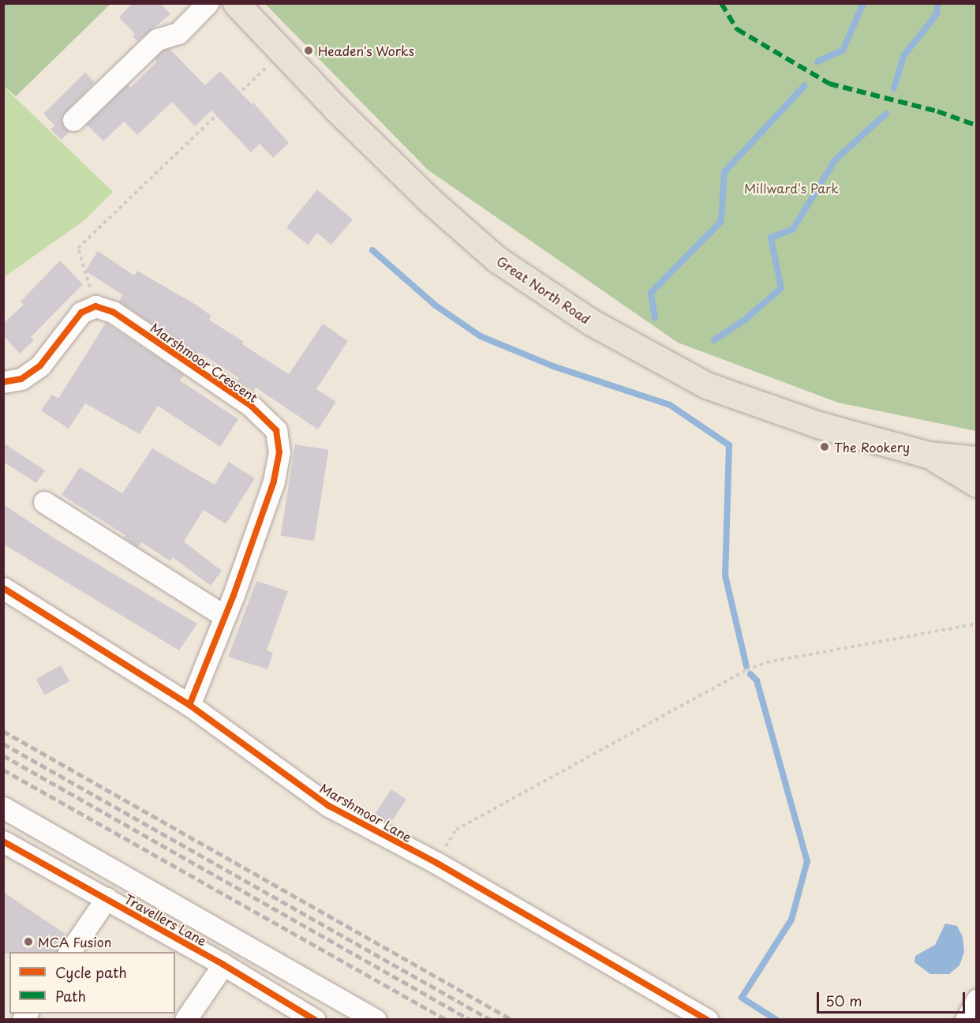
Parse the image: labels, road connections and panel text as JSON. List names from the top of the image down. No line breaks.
{"streets":{"main road":["Great North Road"],"street":["Marshmoor Crescent","Marshmoor Lane","Travellers Lane"]},"crossings":[["Marshmoor Crescent","Marshmoor Lane"]],"parks":["Millward's Park"],"places":["Headen's Works","The Rookery","MCA Fusion"],"legend":["Cycle path","Path"],"scale_bar":"50 m"}
